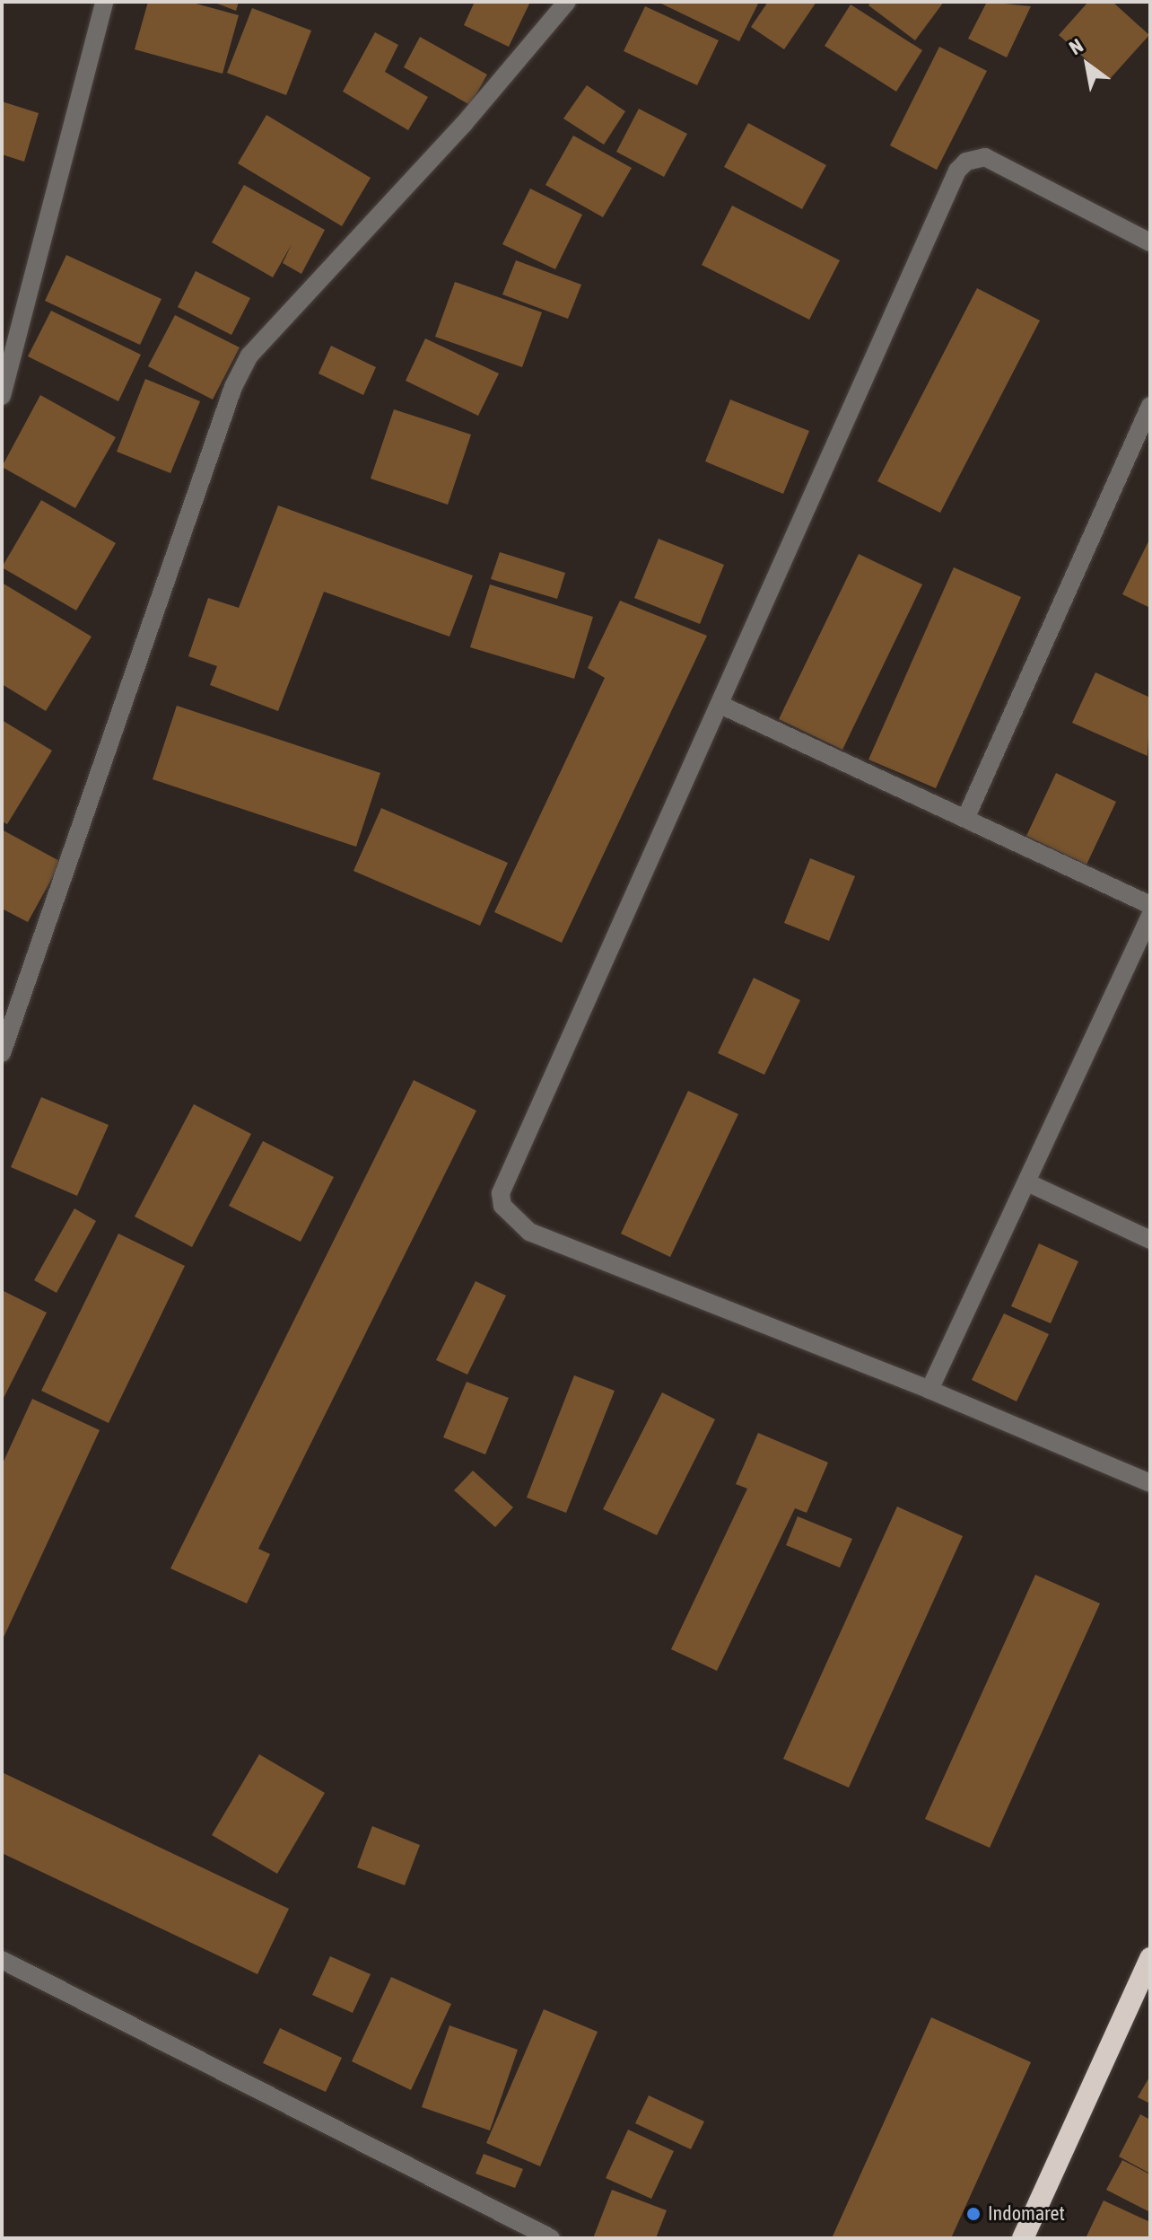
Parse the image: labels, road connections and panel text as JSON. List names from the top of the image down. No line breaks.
{"places":["Indomaret"],"north":"top left"}
